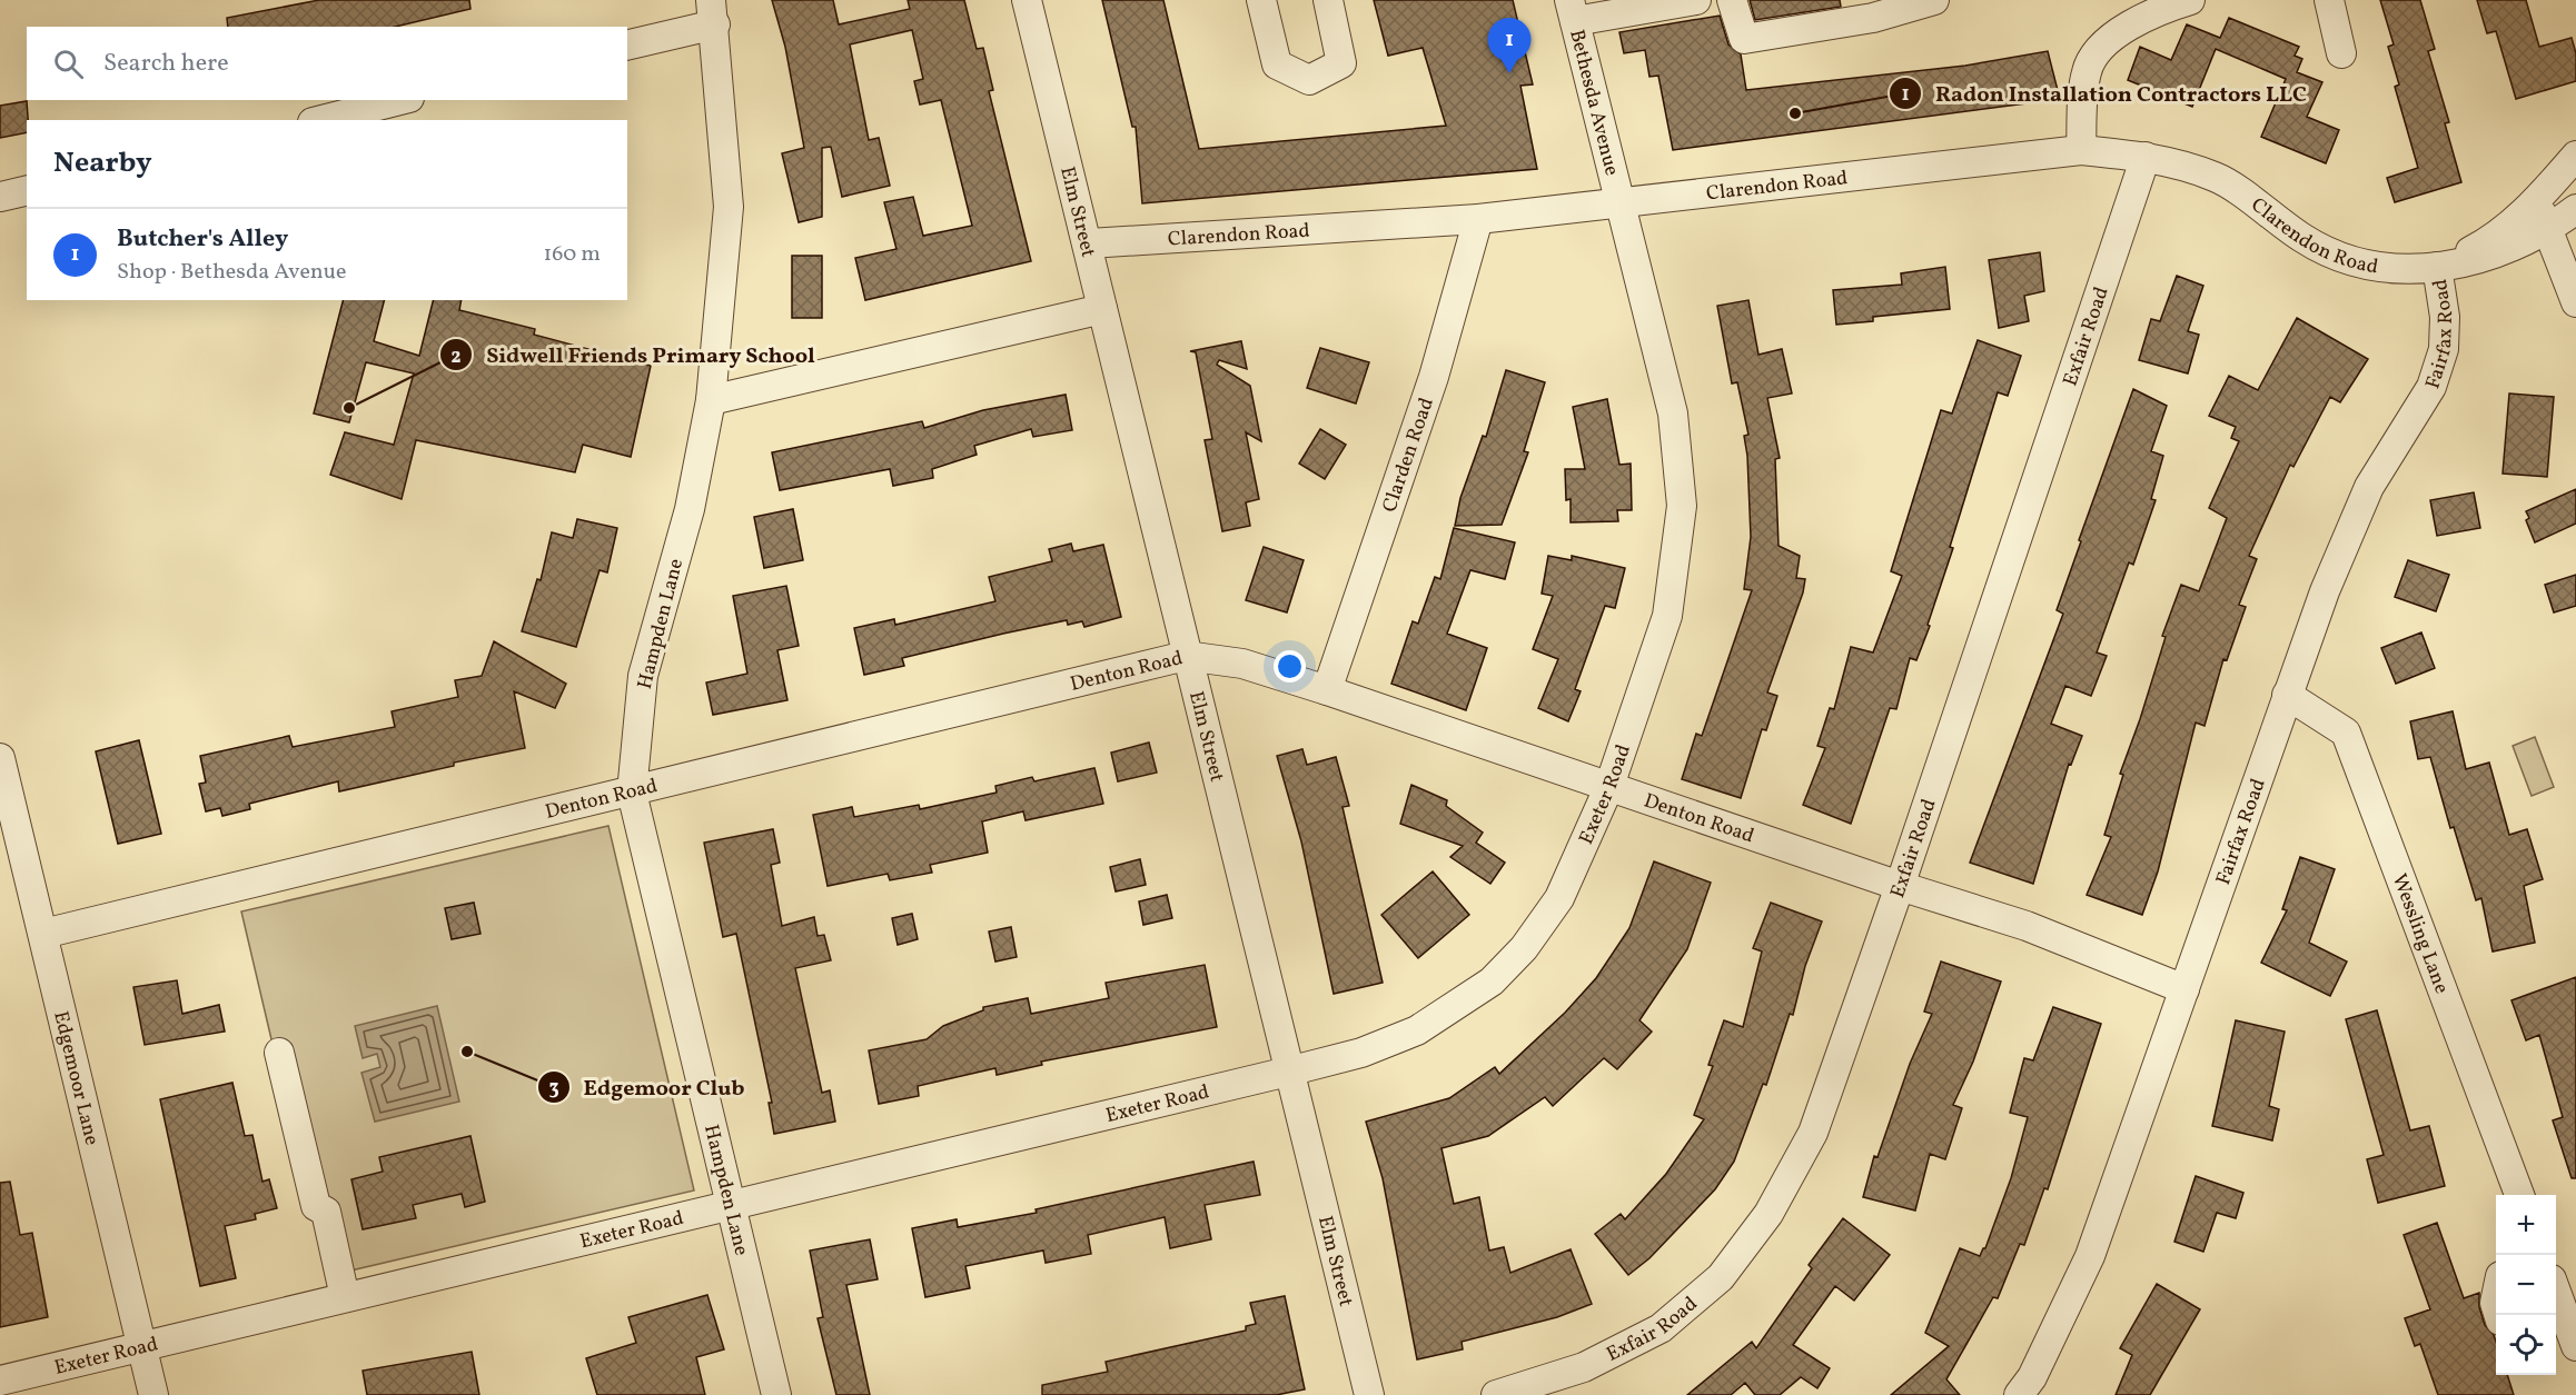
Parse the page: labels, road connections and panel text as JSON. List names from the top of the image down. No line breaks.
{"streets":{"street":["Bethesda Avenue","Clarendon Road","Elm Street","Fairfax Road","Exfair Road","Clarden Road","Hampden Lane","Denton Road","Exeter Road","Wessling Lane","Edgemoor Lane"]},"crossings":[["Bethesda Avenue","Clarendon Road"],["Bethesda Avenue","Exeter Road"],["Clarendon Road","Elm Street"],["Clarendon Road","Fairfax Road"],["Clarendon Road","Exfair Road"],["Clarendon Road","Clarden Road"],["Clarendon Road","Exeter Road"],["Elm Street","Denton Road"],["Elm Street","Exeter Road"],["Fairfax Road","Denton Road"],["Fairfax Road","Wessling Lane"],["Exfair Road","Denton Road"],["Clarden Road","Denton Road"],["Hampden Lane","Denton Road"],["Hampden Lane","Exeter Road"],["Denton Road","Exeter Road"],["Denton Road","Edgemoor Lane"],["Exeter Road","Edgemoor Lane"]],"places":["Radon Installation Contractors LLC","Sidwell Friends Primary School","Edgemoor Club"],"page":{"pins":"1","search":"Search here","heading":"Nearby","list":[{"mark":"1","name":"Butcher's Alley","note":"Shop · Bethesda Avenue","value":"160 m"}],"map_buttons":["+","−"]}}
